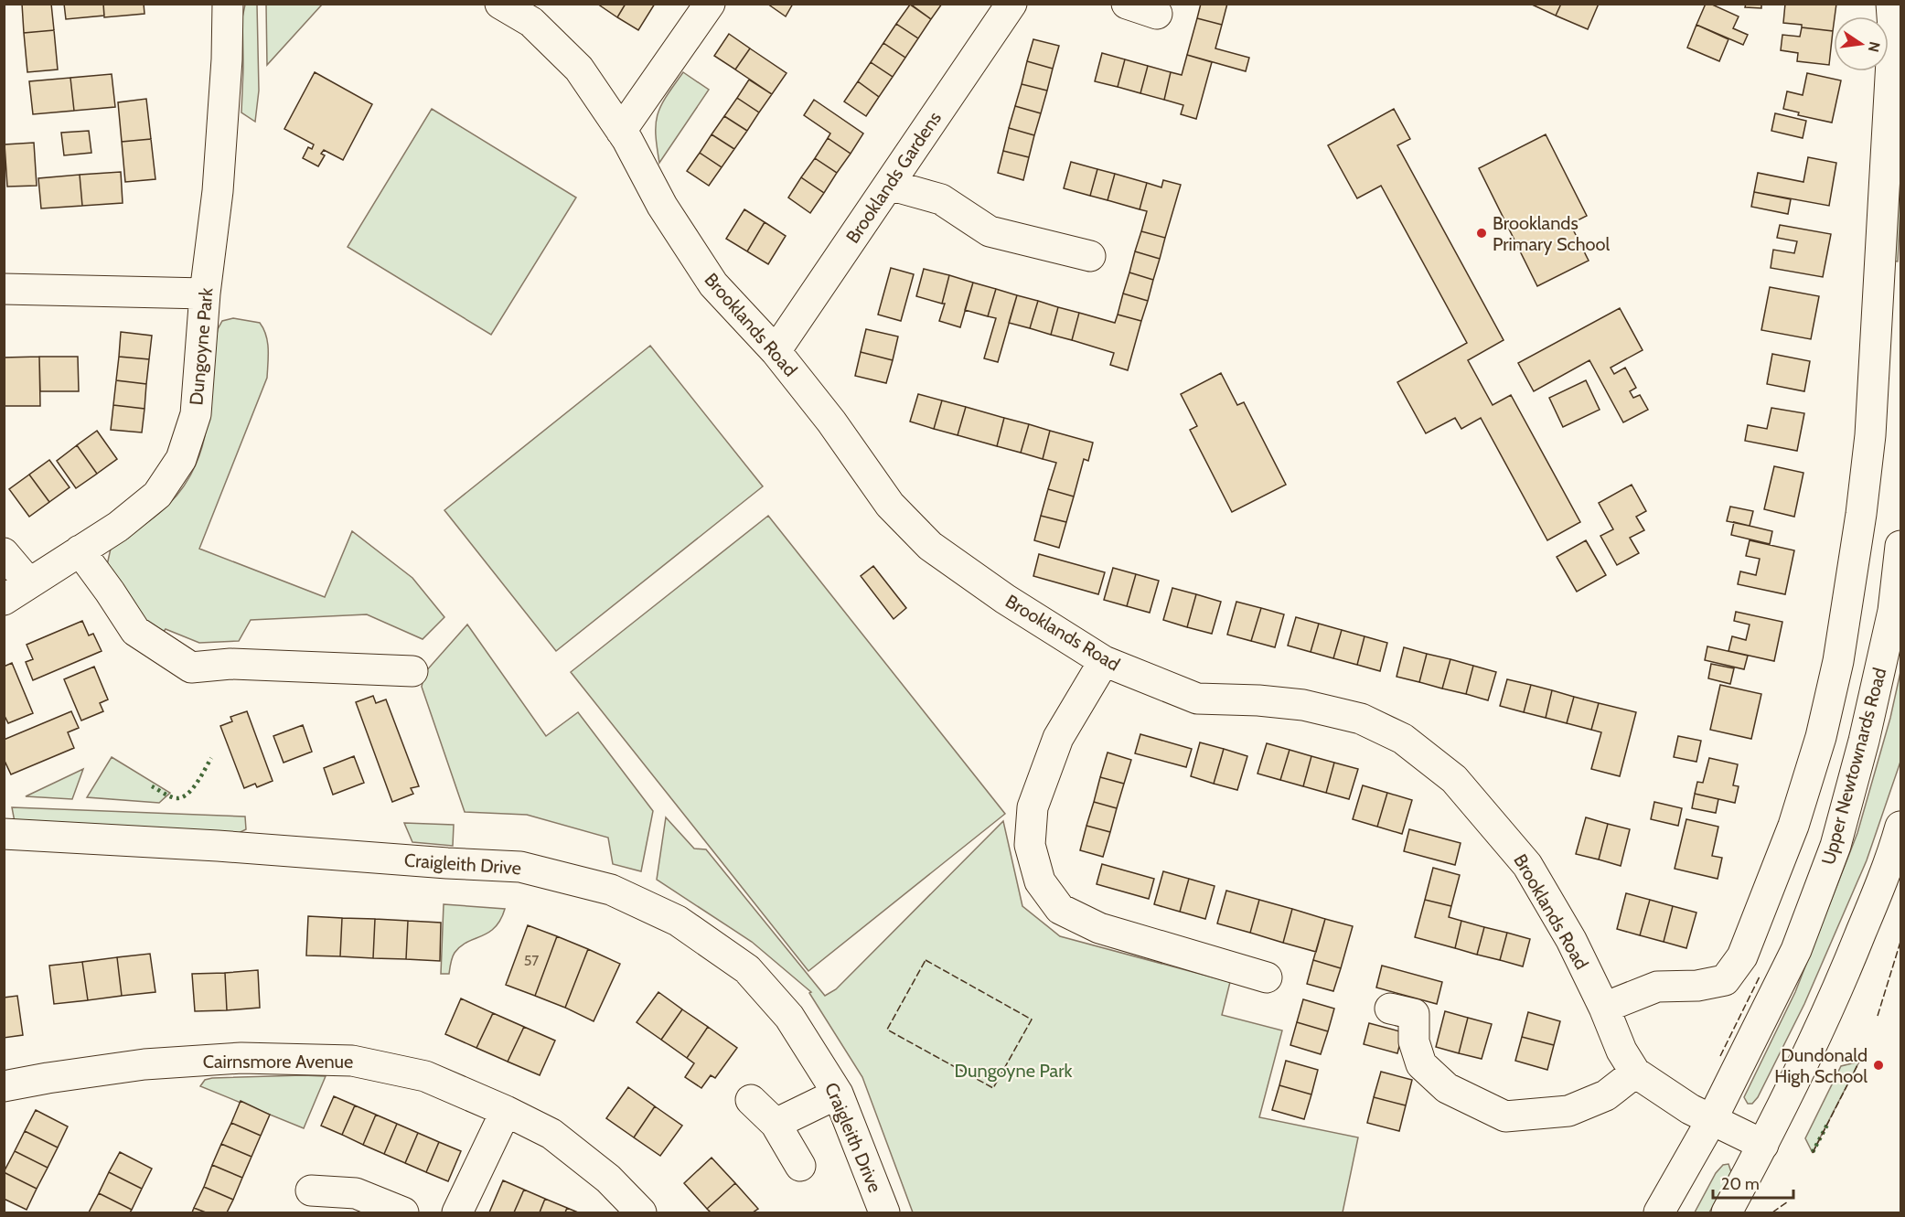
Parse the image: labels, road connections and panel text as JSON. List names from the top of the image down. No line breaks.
{"streets":{"main road":["Brooklands Gardens","Brooklands Road","Dungoyne Park","Upper Newtownards Road","Craigleith Drive","Cairnsmore Avenue"]},"crossings":[["Brooklands Gardens","Brooklands Road"],["Brooklands Road","Upper Newtownards Road"]],"parks":["Dungoyne Park"],"places":["Brooklands Primary School","Dundonald High School"],"house_numbers":["57"],"scale_bar":"20 m","north":"right"}
